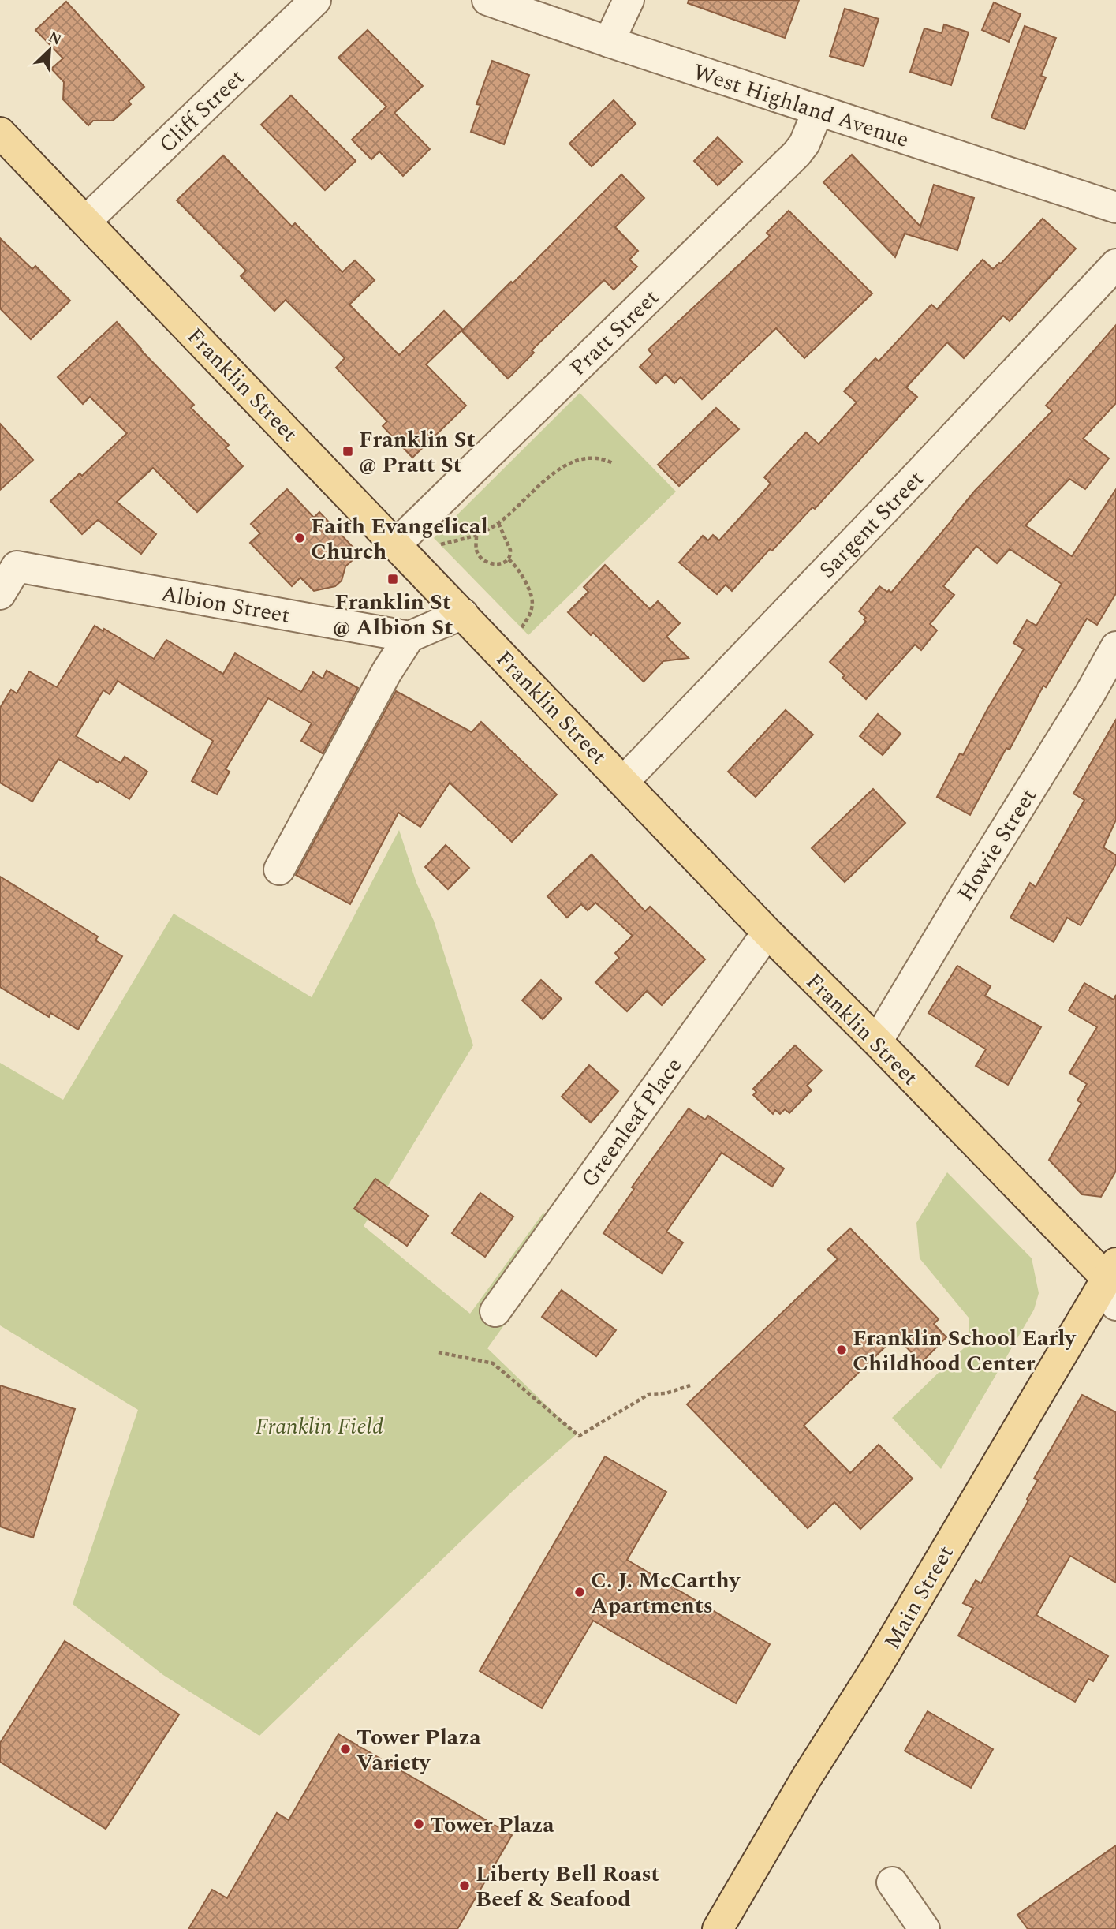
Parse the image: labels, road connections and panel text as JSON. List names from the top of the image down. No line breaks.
{"streets":{"main road":["Franklin Street","Main Street"],"street":["West Highland Avenue","Cliff Street","Pratt Street","Sargent Street","Albion Street","Howie Street","Greenleaf Place"]},"crossings":[["West Highland Avenue","Pratt Street"],["Cliff Street","Franklin Street"],["Pratt Street","Franklin Street"],["Franklin Street","Sargent Street"],["Franklin Street","Howie Street"],["Franklin Street","Greenleaf Place"],["Franklin Street","Main Street"]],"parks":["Franklin Field"],"places":{"transit":["Franklin St @ Pratt St","Franklin St @ Albion St"],"other":["Faith Evangelical Church","Franklin School Early Childhood Center","C. J. McCarthy Apartments","Tower Plaza Variety","Tower Plaza","Liberty Bell Roast Beef & Seafood"]},"north":"top right"}
